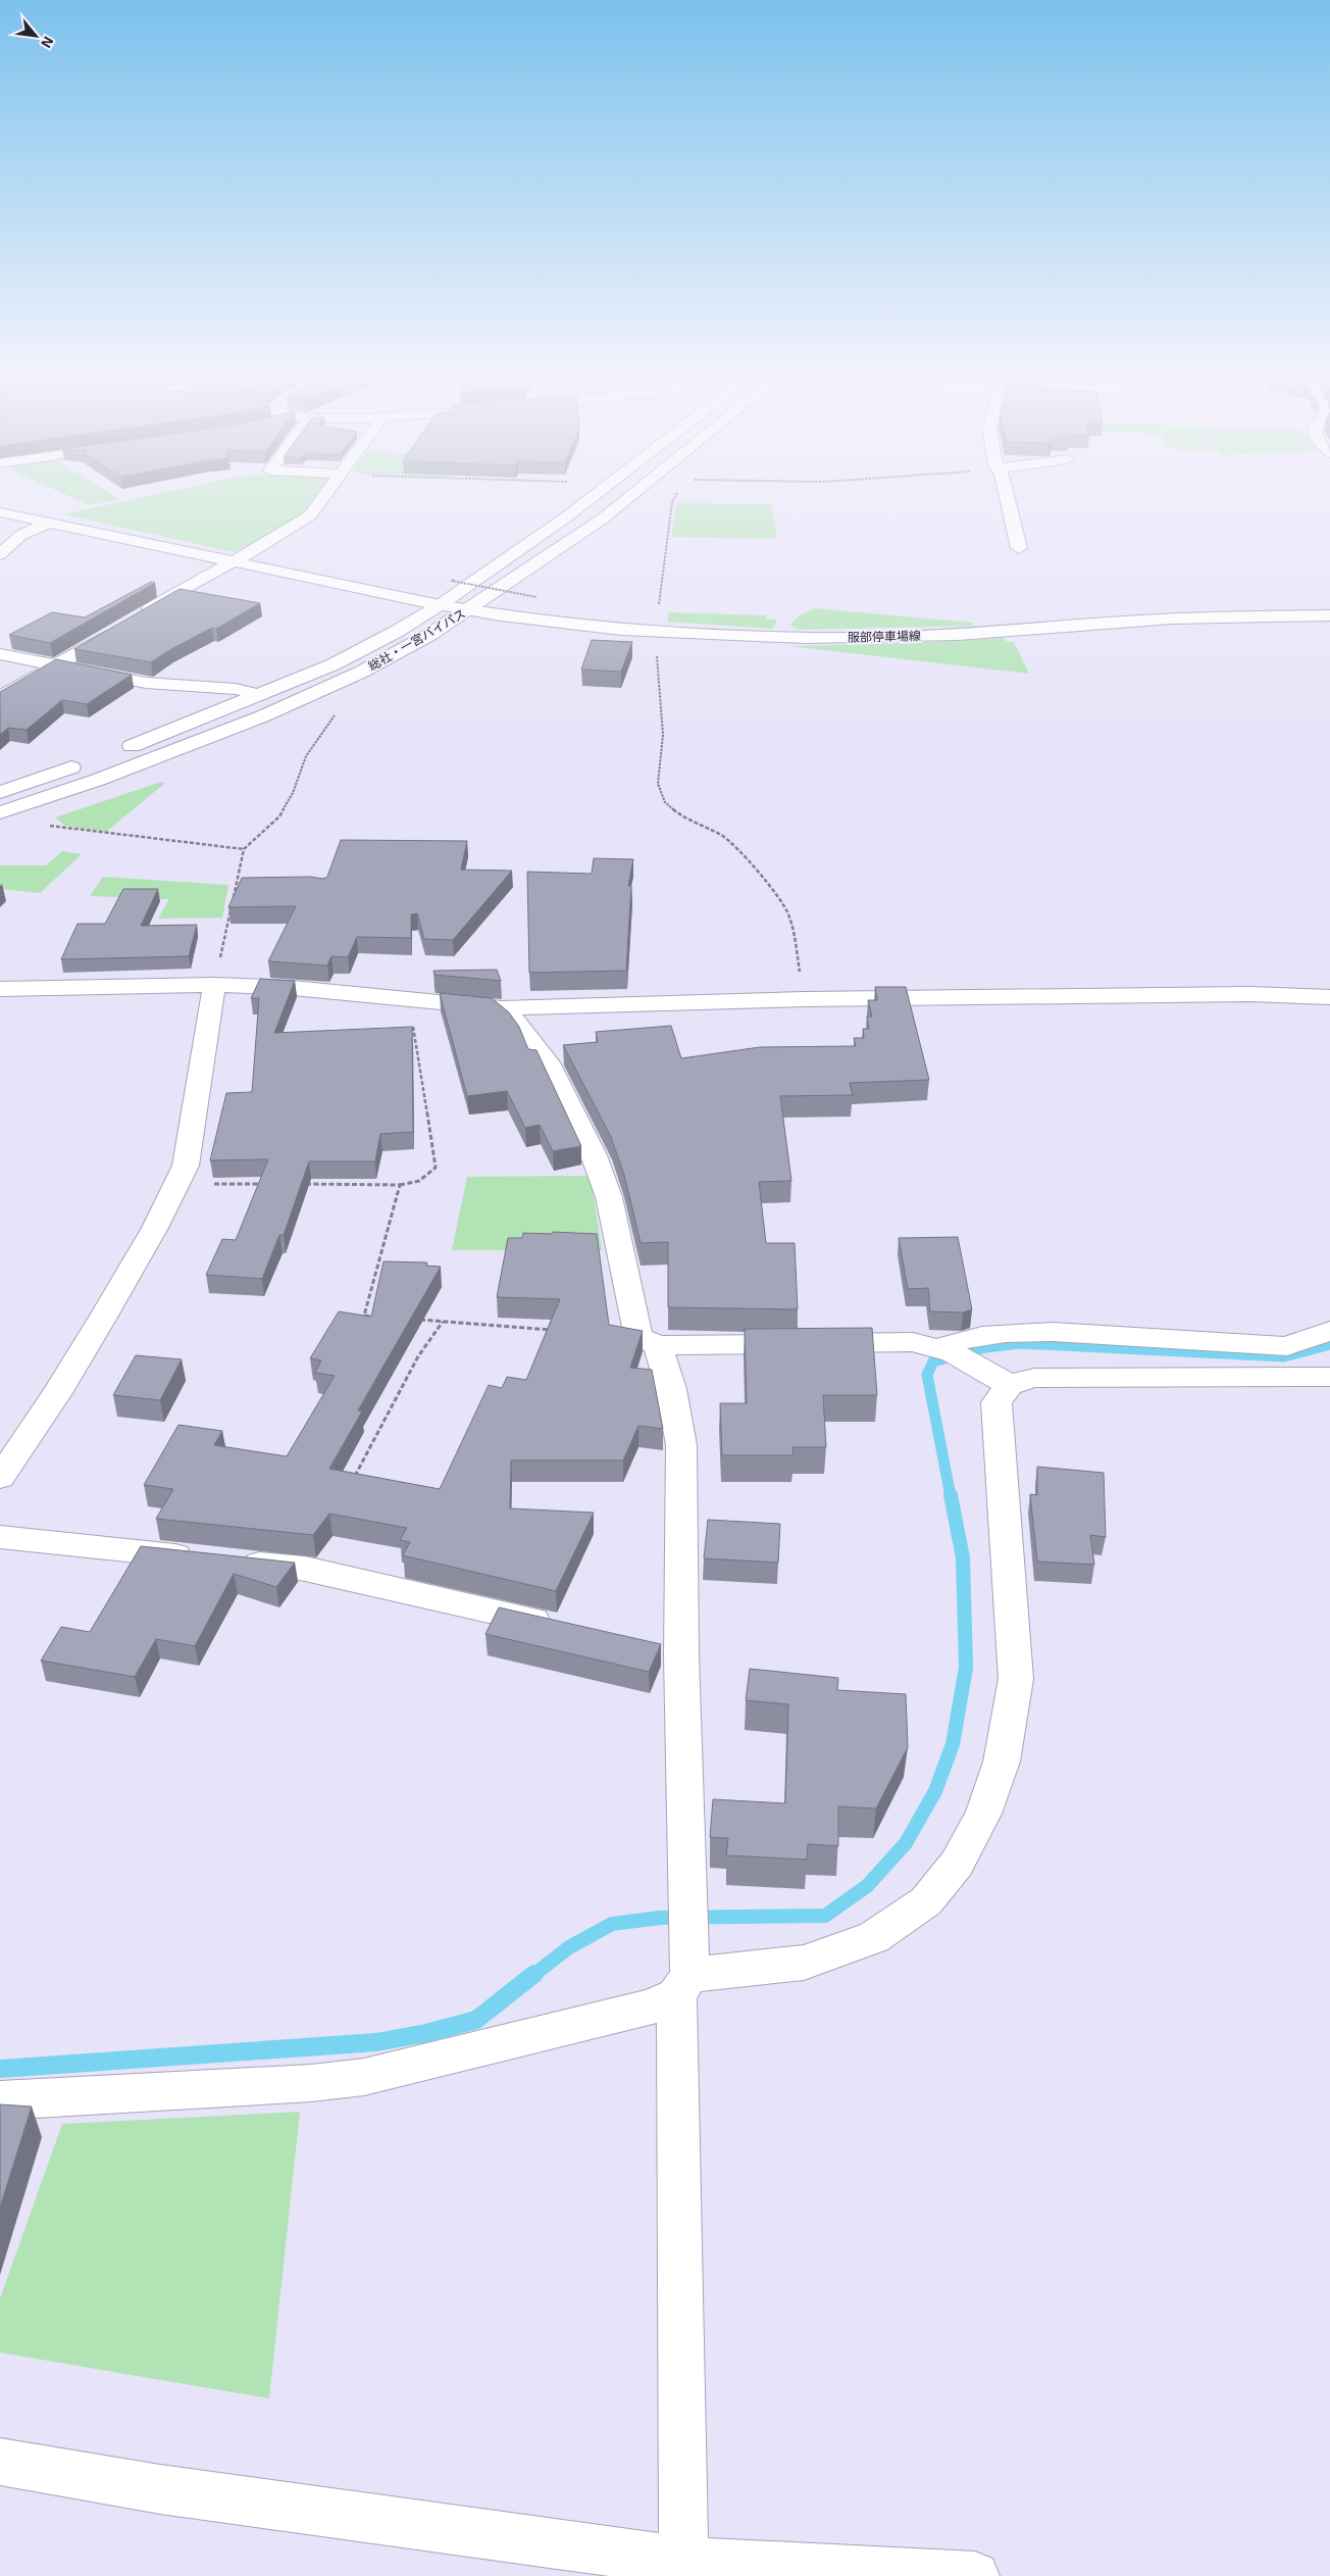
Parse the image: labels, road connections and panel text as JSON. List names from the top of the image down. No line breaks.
{"streets":{"main road":["服部停車場線","総社・一宮バイパス"]},"crossings":[["服部停車場線","総社・一宮バイパス"]],"north":"bottom right"}
